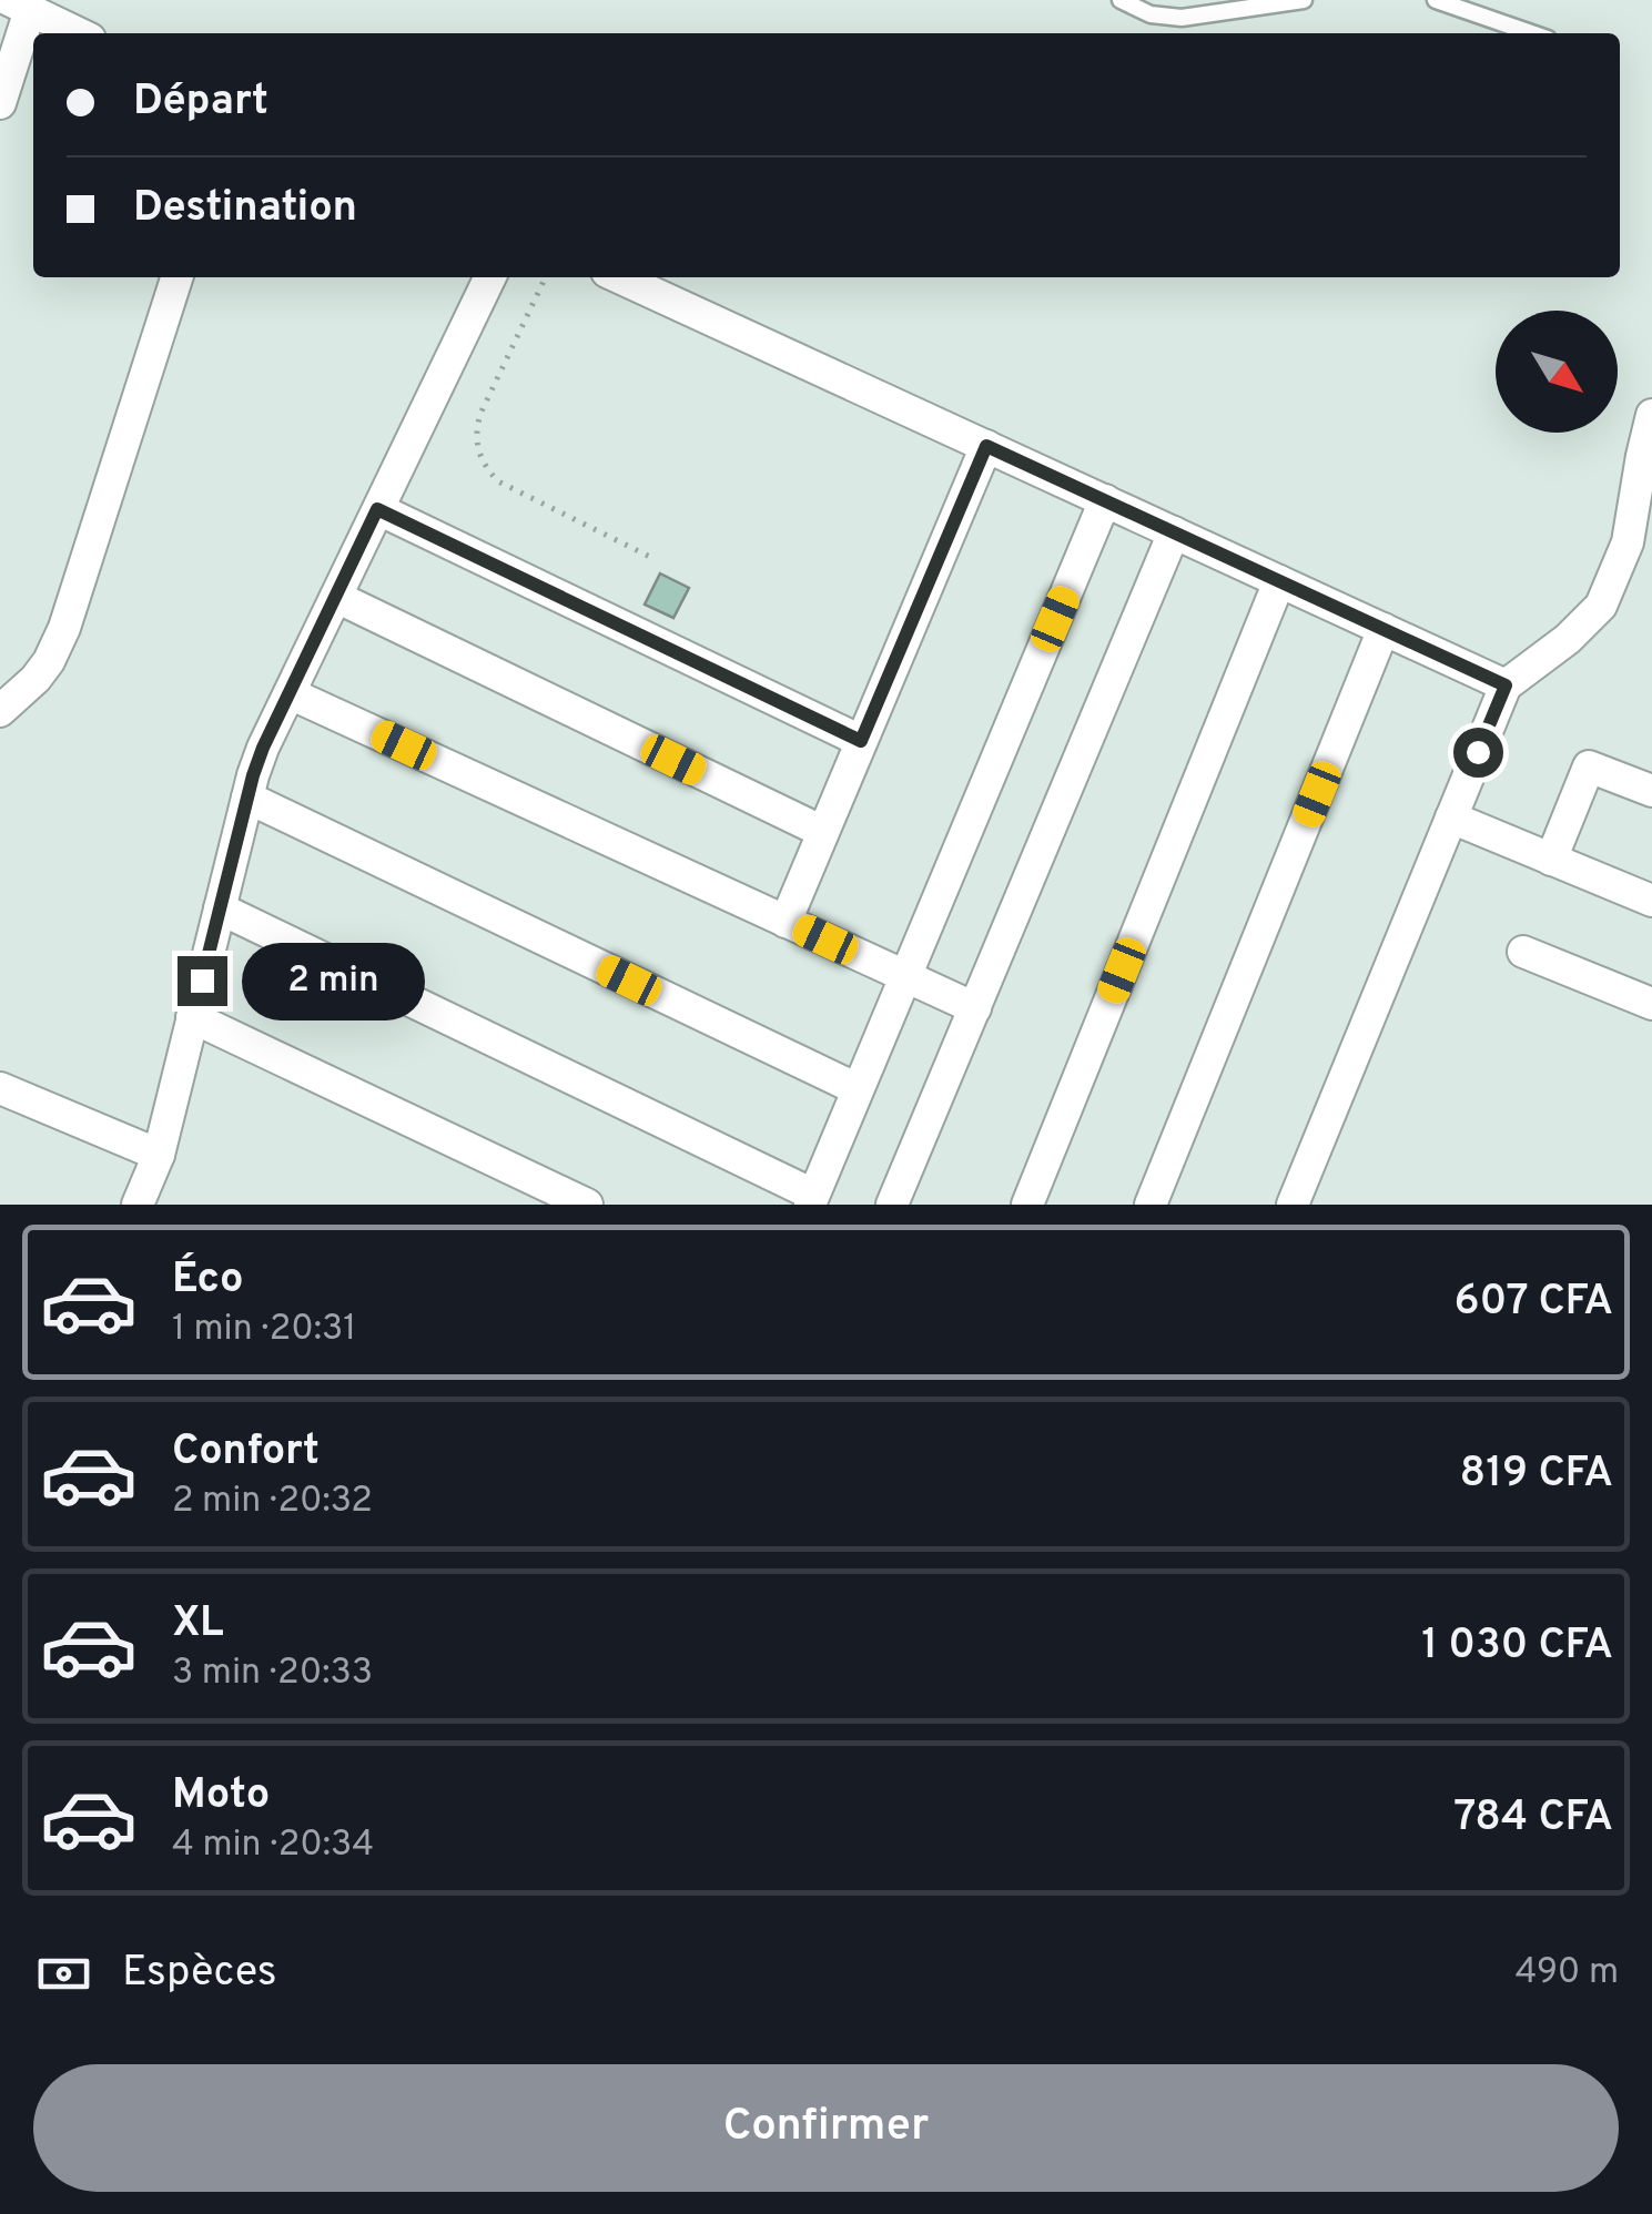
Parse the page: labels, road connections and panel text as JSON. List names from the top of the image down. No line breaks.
{"north":"bottom right","page":{"banner":["Départ","Destination"],"bubble":"2 min","list":[{"name":"Éco","note":"1 min · 20:31","value":"607 CFA"},{"name":"Confort","note":"2 min · 20:32","value":"819 CFA"},{"name":"XL","note":"3 min · 20:33","value":"1 030 CFA"},{"name":"Moto","note":"4 min · 20:34","value":"784 CFA"}],"pay":["Espèces","490 m"],"buttons":"Confirmer"}}
